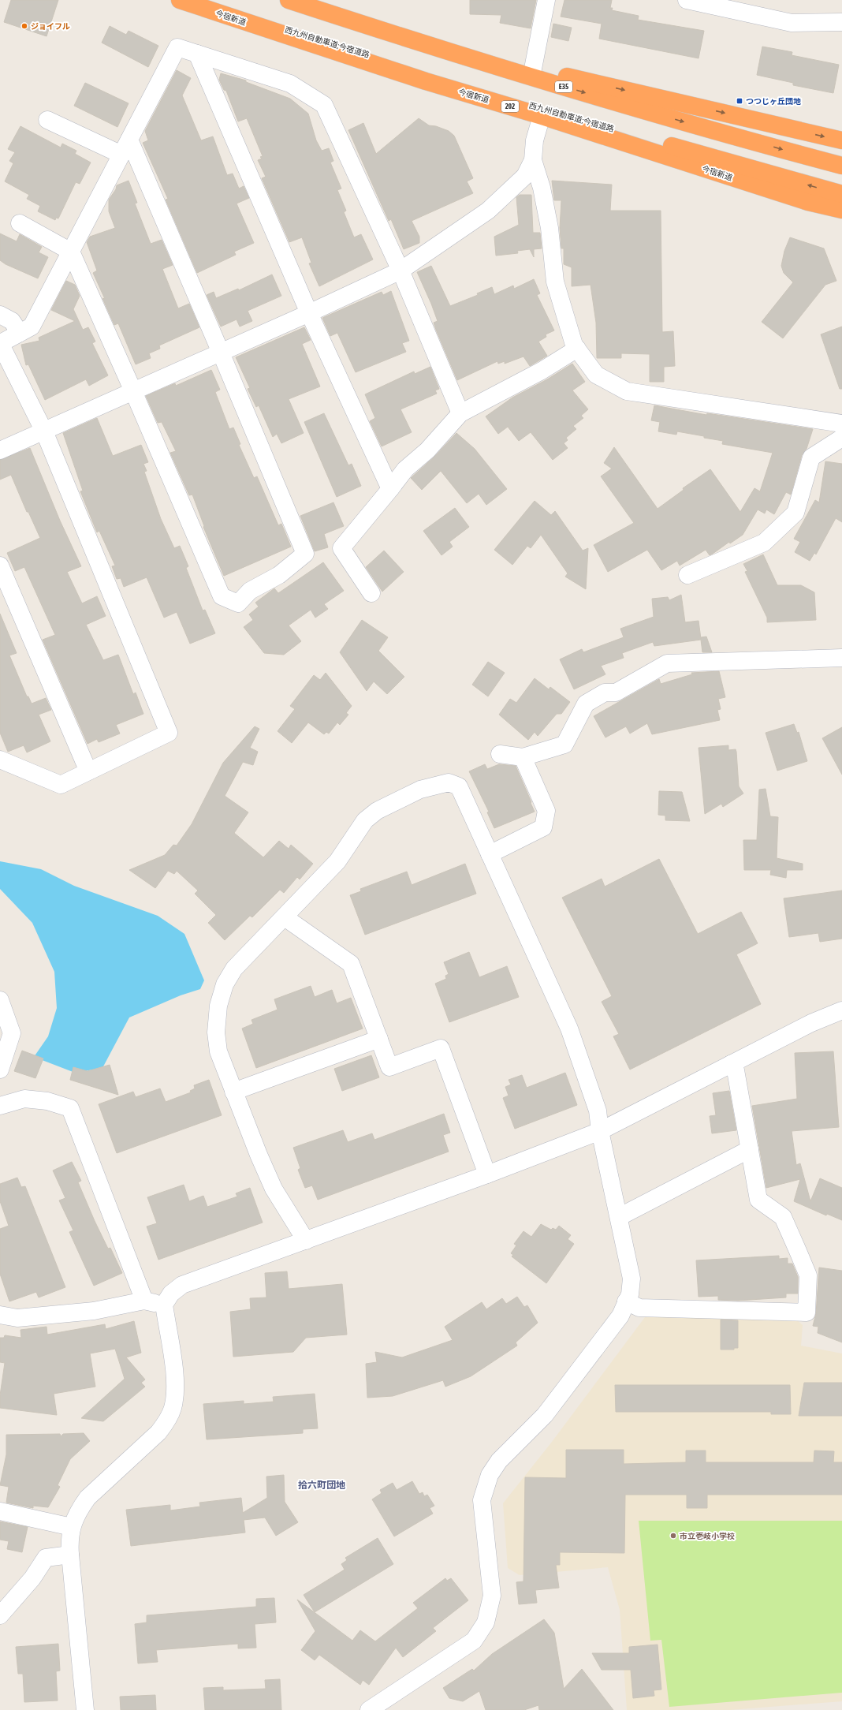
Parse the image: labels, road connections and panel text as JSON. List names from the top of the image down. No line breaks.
{"streets":{"highway":["今宿新道","西九州自動車道;今宿道路","E35","202"]},"crossings":[["今宿新道","西九州自動車道;今宿道路"]],"districts":["拾六町団地"],"places":{"other":["ジョイフル","市立壱岐小学校"],"transit":["つつじヶ丘団地"]}}
